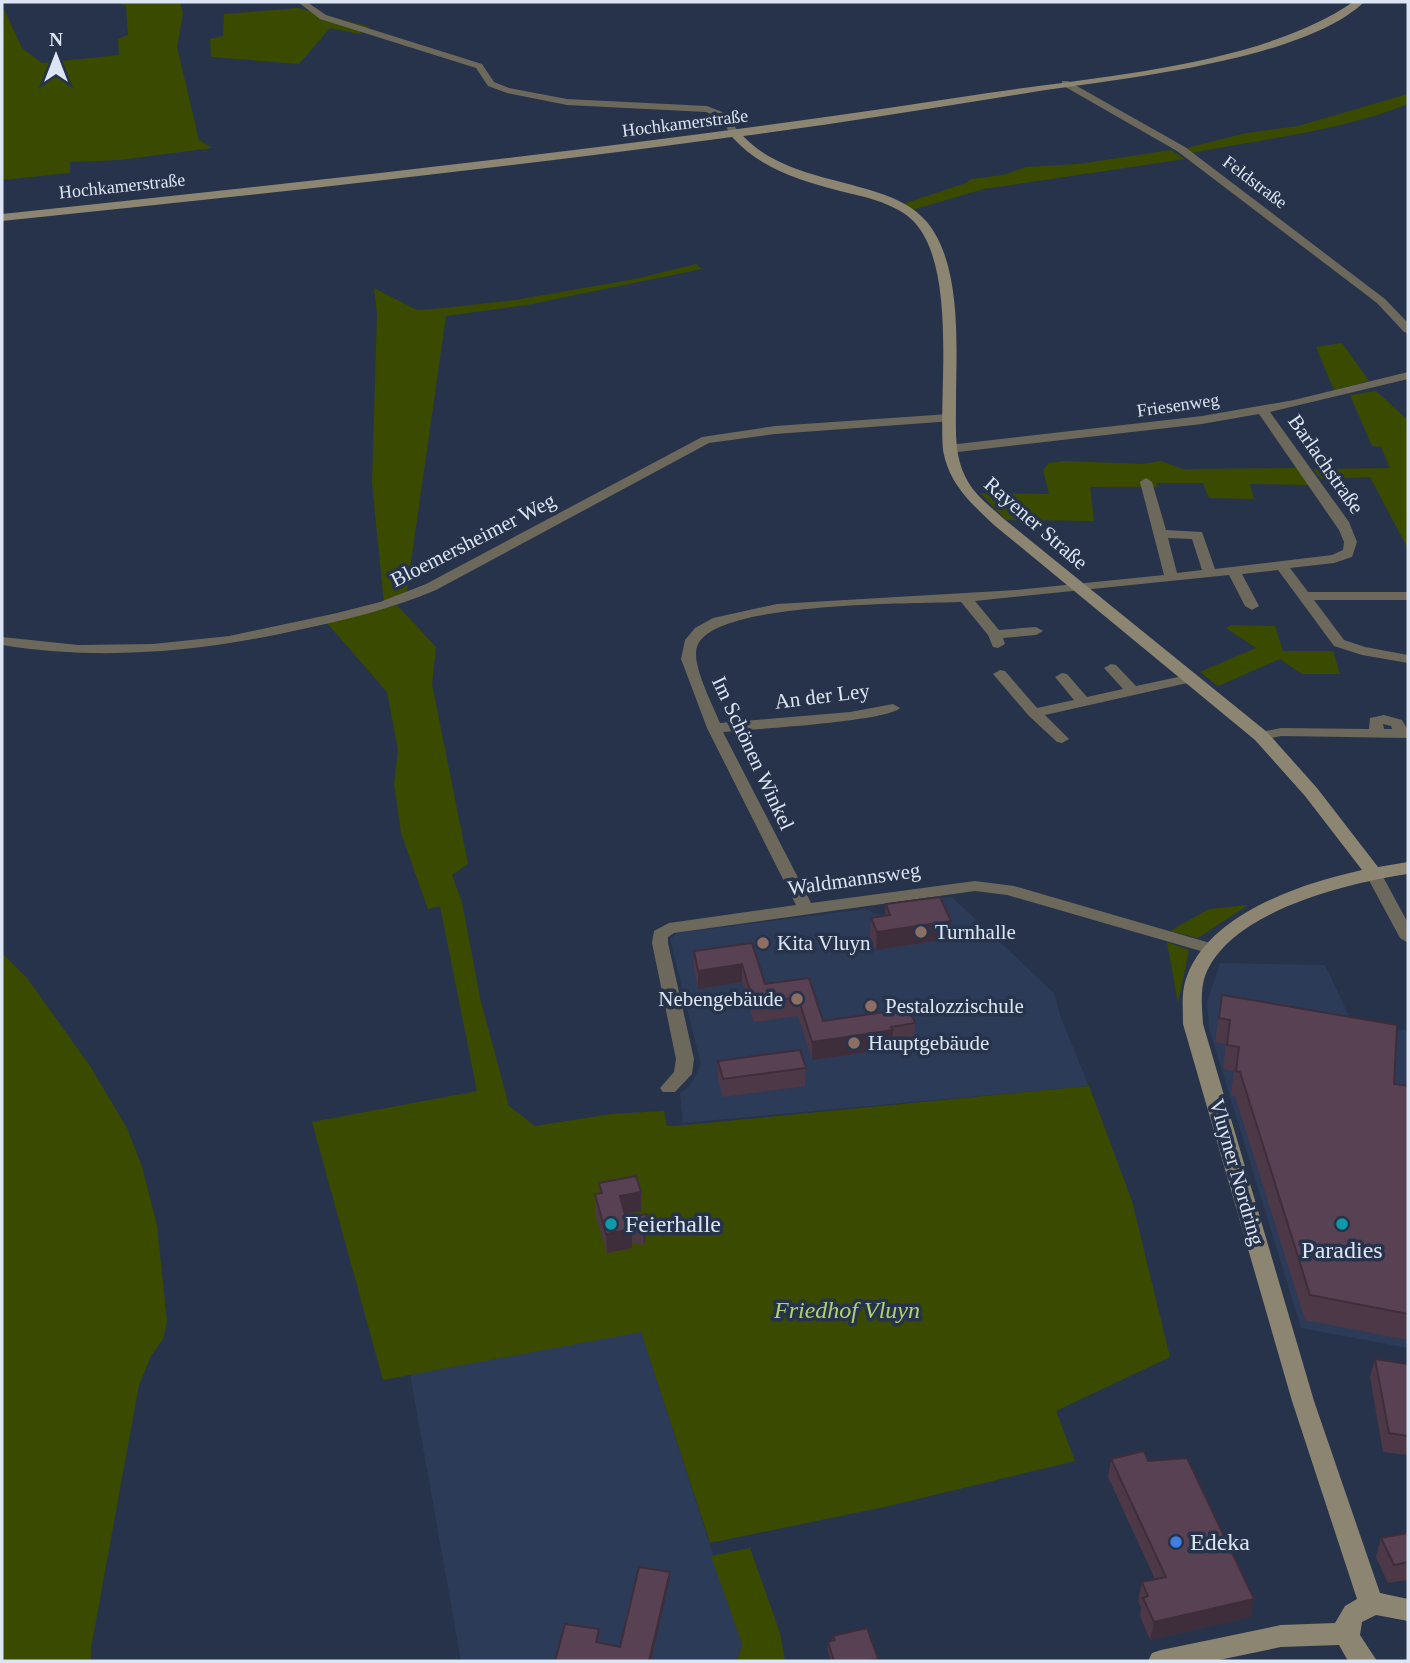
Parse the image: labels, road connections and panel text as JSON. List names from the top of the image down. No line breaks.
{"streets":{"street":["Hochkamerstraße","Feldstraße","Friesenweg","Barlachstraße","Rayener Straße","Bloemersheimer Weg","An der Ley","Im Schönen Winkel","Waldmannsweg","Vluyner Nordring"]},"crossings":[["Hochkamerstraße","Feldstraße"],["Hochkamerstraße","Rayener Straße"],["Friesenweg","Barlachstraße"],["Friesenweg","Rayener Straße"],["Barlachstraße","Rayener Straße"],["Barlachstraße","Im Schönen Winkel"],["Rayener Straße","Bloemersheimer Weg"],["Rayener Straße","Im Schönen Winkel"],["Rayener Straße","Vluyner Nordring"],["An der Ley","Im Schönen Winkel"],["Im Schönen Winkel","Waldmannsweg"],["Waldmannsweg","Vluyner Nordring"]],"parks":["Friedhof Vluyn"],"places":["Turnhalle","Kita Vluyn","Nebengebäude","Pestalozzischule","Hauptgebäude","Feierhalle","Paradies","Edeka"],"north":"top"}
